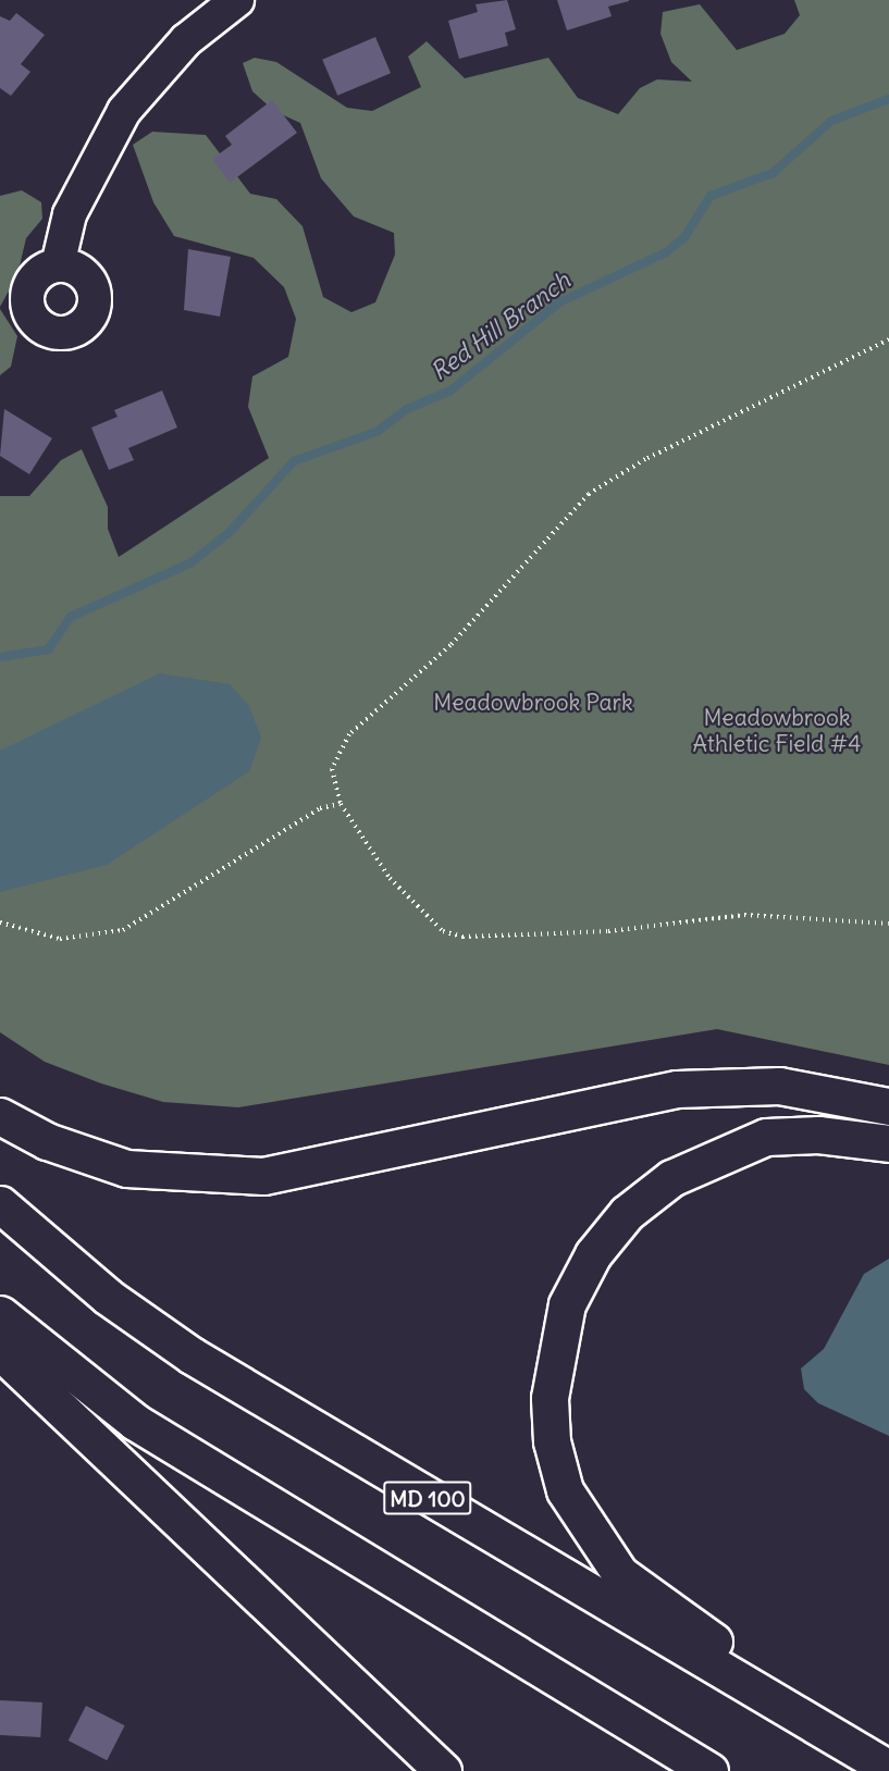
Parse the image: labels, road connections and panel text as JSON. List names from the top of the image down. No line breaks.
{"streets":{"highway":["MD 100"]},"water":["Red Hill Branch"],"parks":["Meadowbrook Park","Meadowbrook Athletic Field #4"]}
